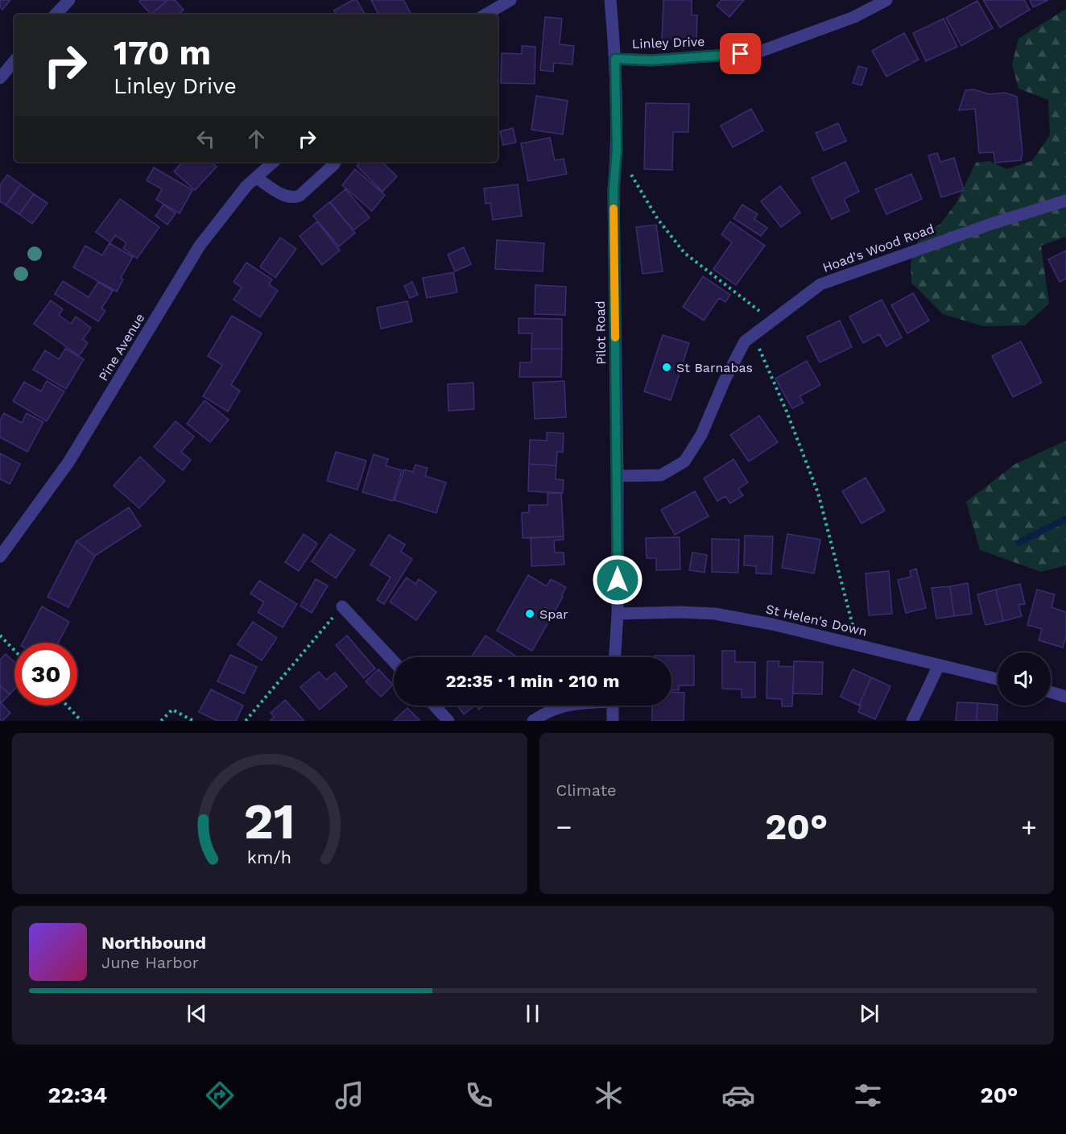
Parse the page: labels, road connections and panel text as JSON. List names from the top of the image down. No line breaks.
{"streets":{"street":["Linley Drive","Hoad's Wood Road","Pilot Road","Pine Avenue","St Helen's Down"]},"crossings":[["Linley Drive","Pilot Road"],["Hoad's Wood Road","Pilot Road"],["Pilot Road","St Helen's Down"]],"places":["St Barnabas","Spar"],"page":{"turn":["170 m","Linley Drive"],"limit":"30","trip":"22:35 · 1 min · 210 m","tile":"Climate","heat":["−","20°","+"],"song":["Northbound","June Harbor"],"tabs":["22:34","20°"],"gauge":["21","km/h"]}}
